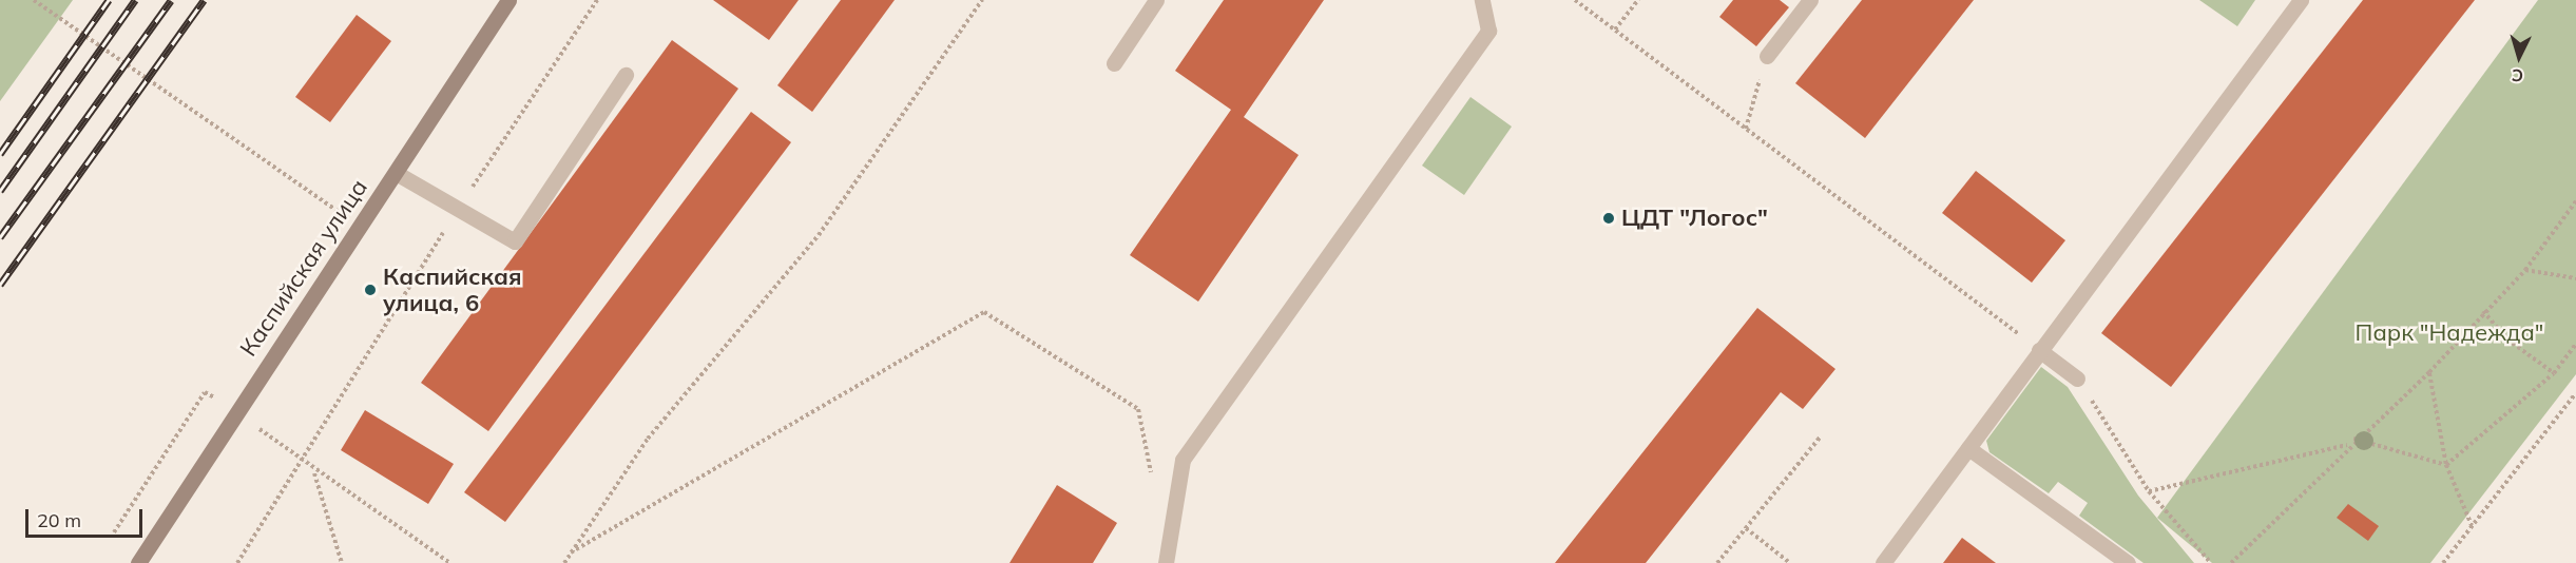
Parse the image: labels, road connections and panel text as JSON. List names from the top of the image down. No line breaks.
{"streets":{"main road":["Каспийская улица"]},"parks":["Парк \"Надежда\""],"places":["ЦДТ \"Логос\"","Каспийская улица, 6"],"scale_bar":"20 m","north":"bottom"}
